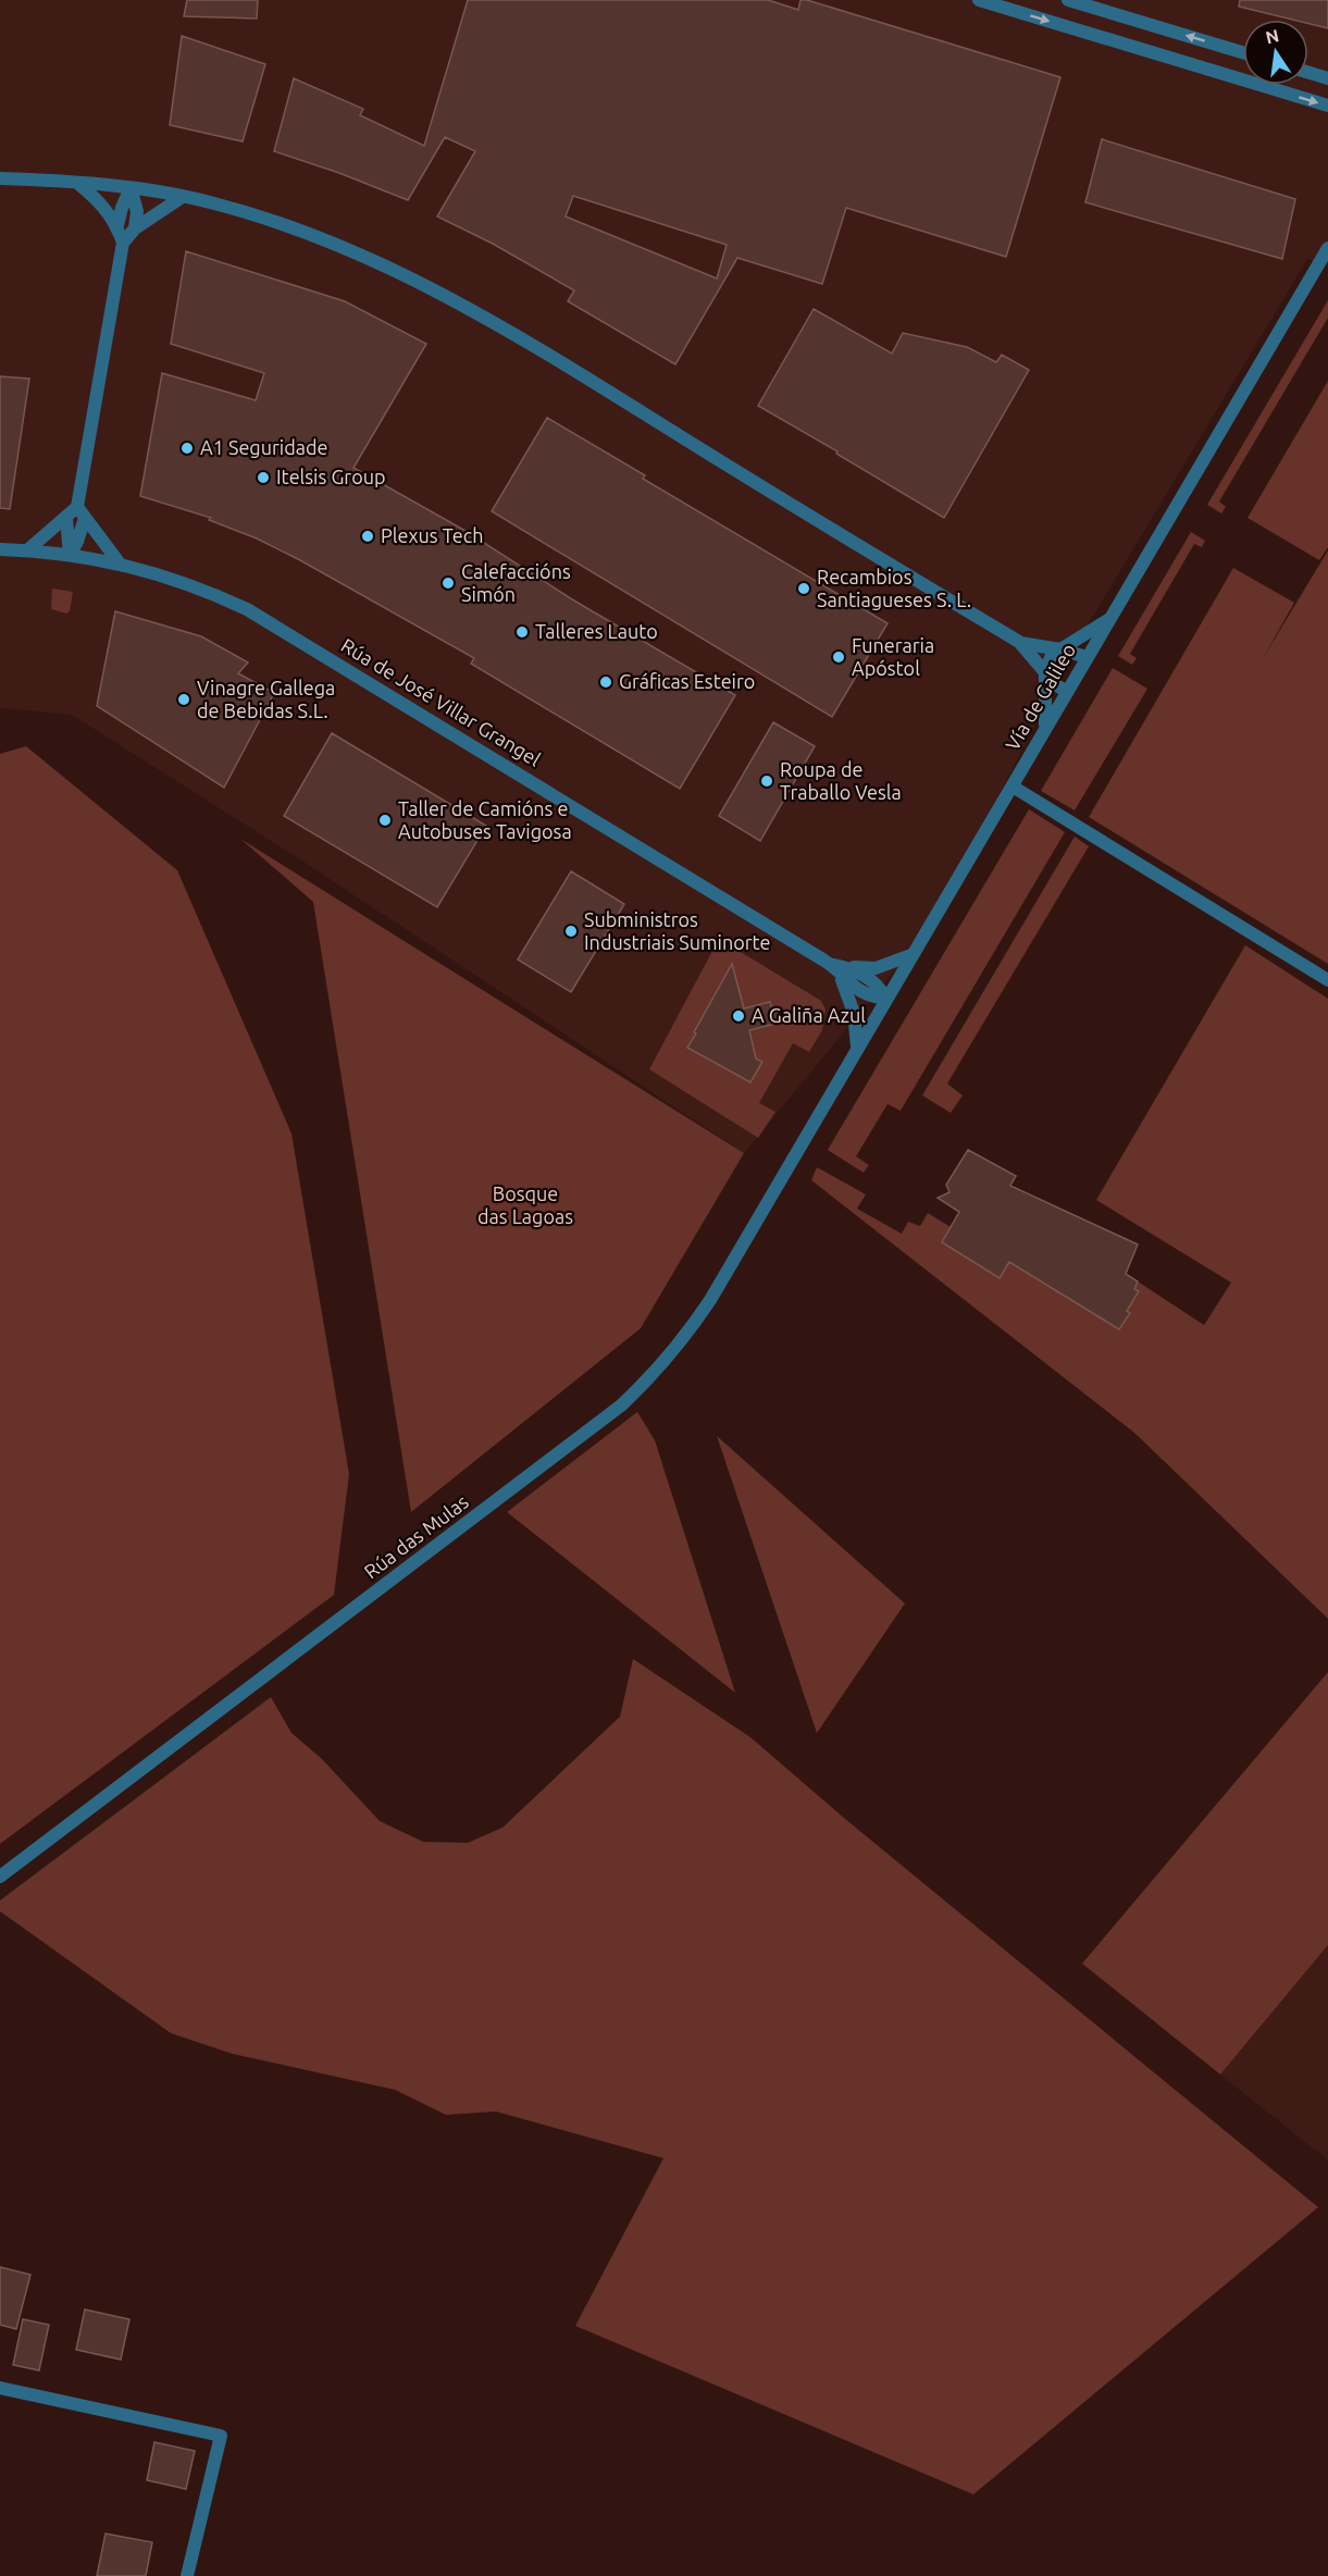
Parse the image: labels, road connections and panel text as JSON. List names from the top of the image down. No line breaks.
{"streets":{"street":["Vía de Galileo","Rúa de José Villar Grangel","Rúa das Mulas"]},"crossings":[["Vía de Galileo","Rúa de José Villar Grangel"],["Vía de Galileo","Rúa das Mulas"]],"parks":["Bosque das Lagoas"],"places":["A1 Seguridade","Itelsis Group","Plexus Tech","Calefaccións Simón","Recambios Santiagueses S. L.","Talleres Lauto","Funeraria Apóstol","Gráficas Esteiro","Vinagre Gallega de Bebidas S.L.","Roupa de Traballo Vesla","Taller de Camións e Autobuses Tavigosa","Subministros Industriais Suminorte","A Galiña Azul"],"north":"top"}
